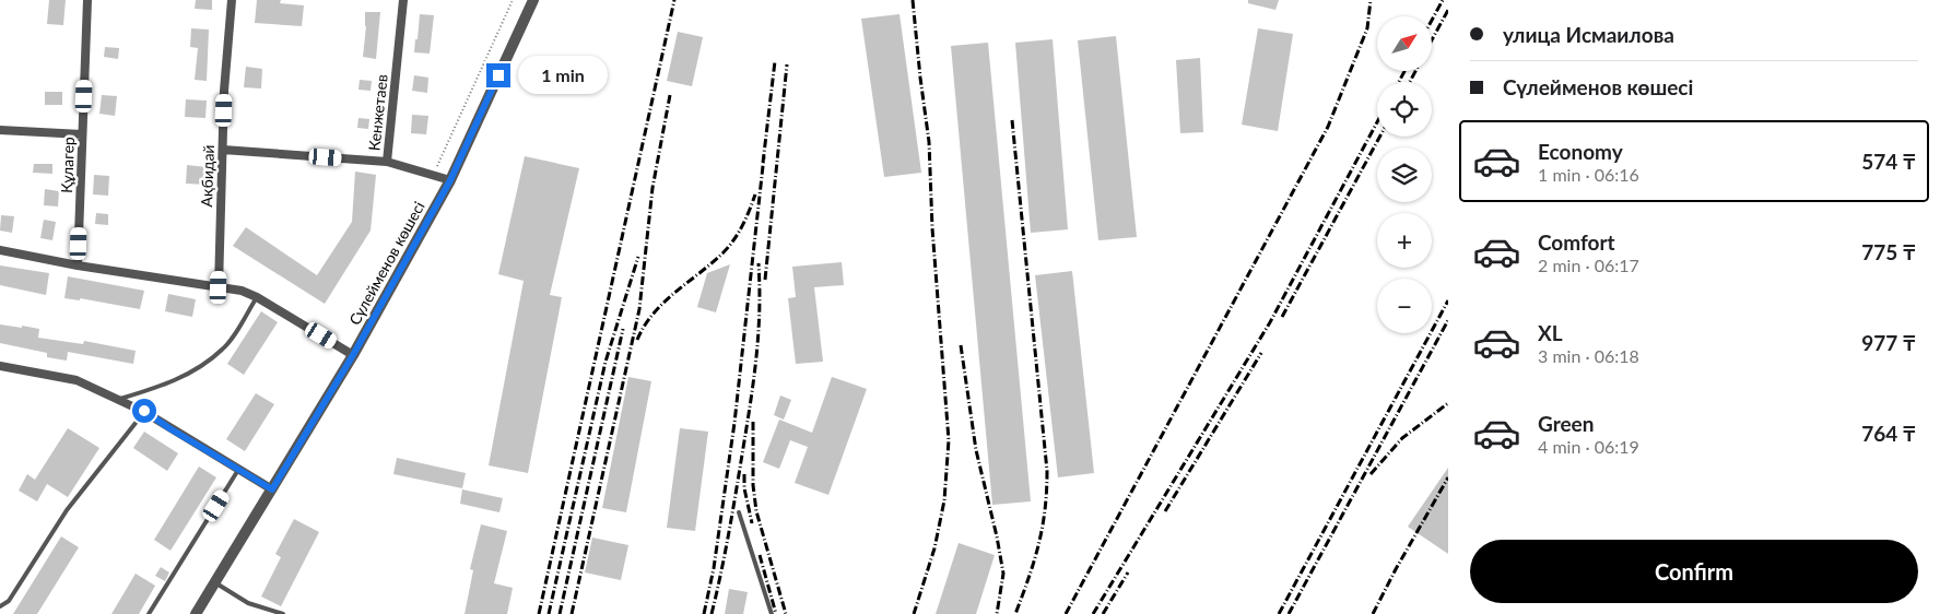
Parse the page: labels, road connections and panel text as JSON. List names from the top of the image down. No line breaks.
{"streets":{"street":["Кенжетаев","Құлагер","Ақбидай","Сүлейменов көшесі"]},"crossings":[["Кенжетаев","Сүлейменов көшесі"]],"north":"top right","page":{"banner":["улица Исмаилова","Сүлейменов көшесі"],"map_buttons":["+","−"],"bubble":"1 min","list":[{"name":"Economy","note":"1 min · 06:16","value":"574 ₸"},{"name":"Comfort","note":"2 min · 06:17","value":"775 ₸"},{"name":"XL","note":"3 min · 06:18","value":"977 ₸"},{"name":"Green","note":"4 min · 06:19","value":"764 ₸"}],"buttons":"Confirm"}}
